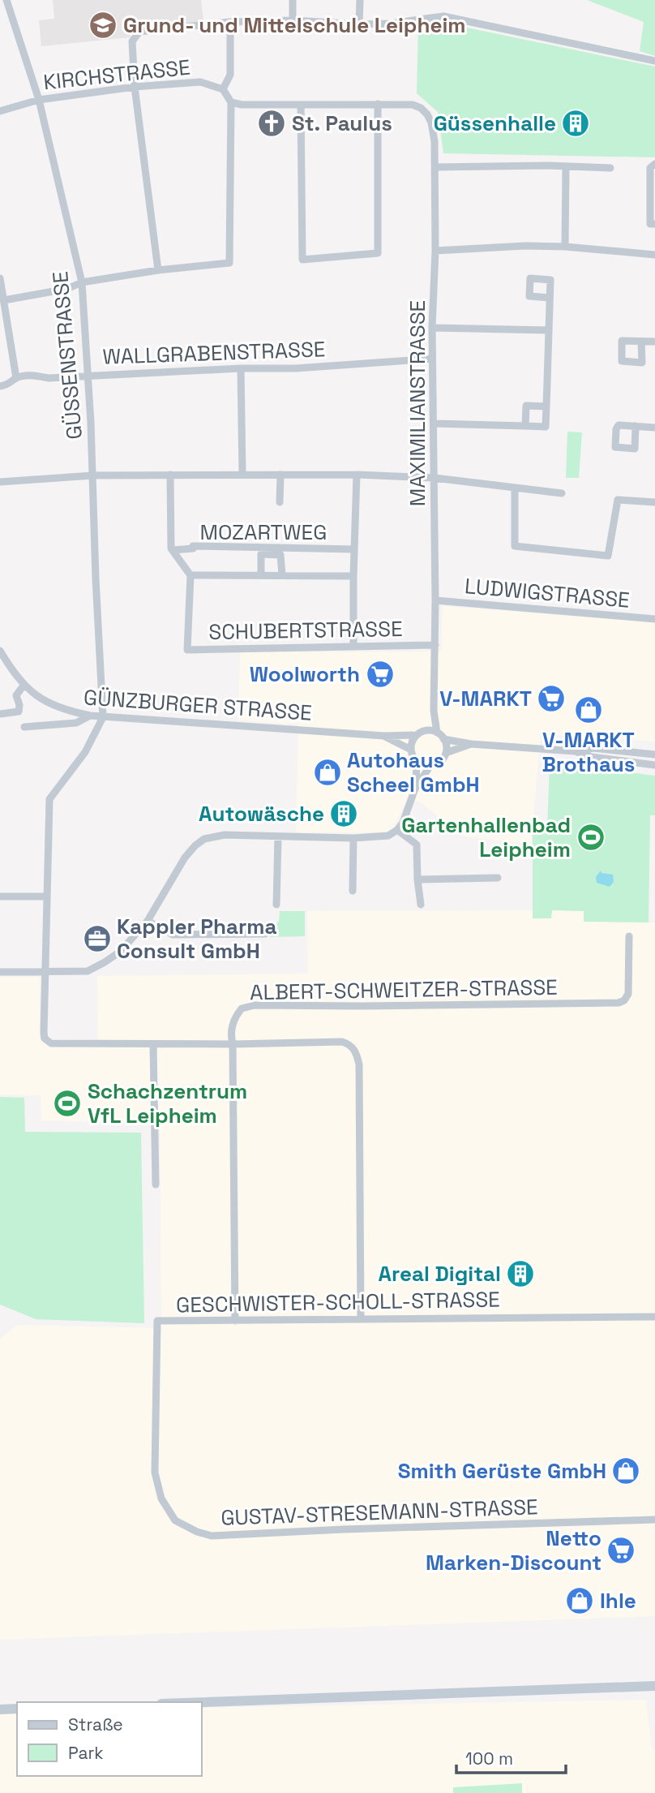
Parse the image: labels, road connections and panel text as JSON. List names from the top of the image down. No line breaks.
{"streets":{"street":["KIRCHSTRASSE","WALLGRABENSTRASSE","GÜSSENSTRASSE","MAXIMILIANSTRASSE","MOZARTWEG","LUDWIGSTRASSE","SCHUBERTSTRASSE","GÜNZBURGER STRASSE","ALBERT-SCHWEITZER-STRASSE","GESCHWISTER-SCHOLL-STRASSE","GUSTAV-STRESEMANN-STRASSE"]},"crossings":[["KIRCHSTRASSE","GÜSSENSTRASSE"],["WALLGRABENSTRASSE","GÜSSENSTRASSE"],["WALLGRABENSTRASSE","MAXIMILIANSTRASSE"],["GÜSSENSTRASSE","GÜNZBURGER STRASSE"],["MAXIMILIANSTRASSE","LUDWIGSTRASSE"],["MAXIMILIANSTRASSE","SCHUBERTSTRASSE"],["MAXIMILIANSTRASSE","GÜNZBURGER STRASSE"],["GESCHWISTER-SCHOLL-STRASSE","GUSTAV-STRESEMANN-STRASSE"]],"places":{"school or university":["Grund- und Mittelschule Leipheim"],"church":["St. Paulus"],"building":["Güssenhalle","Autowäsche","Areal Digital"],"supermarket":["Woolworth","V-MARKT","Netto Marken-Discount"],"shop":["V-MARKT Brothaus","Autohaus Scheel GmbH","Smith Gerüste GmbH","Ihle"],"sports":["Gartenhallenbad Leipheim","Schachzentrum VfL Leipheim"],"office":["Kappler Pharma Consult GmbH"]},"legend":["Straße","Park"],"scale_bar":"100 m"}
